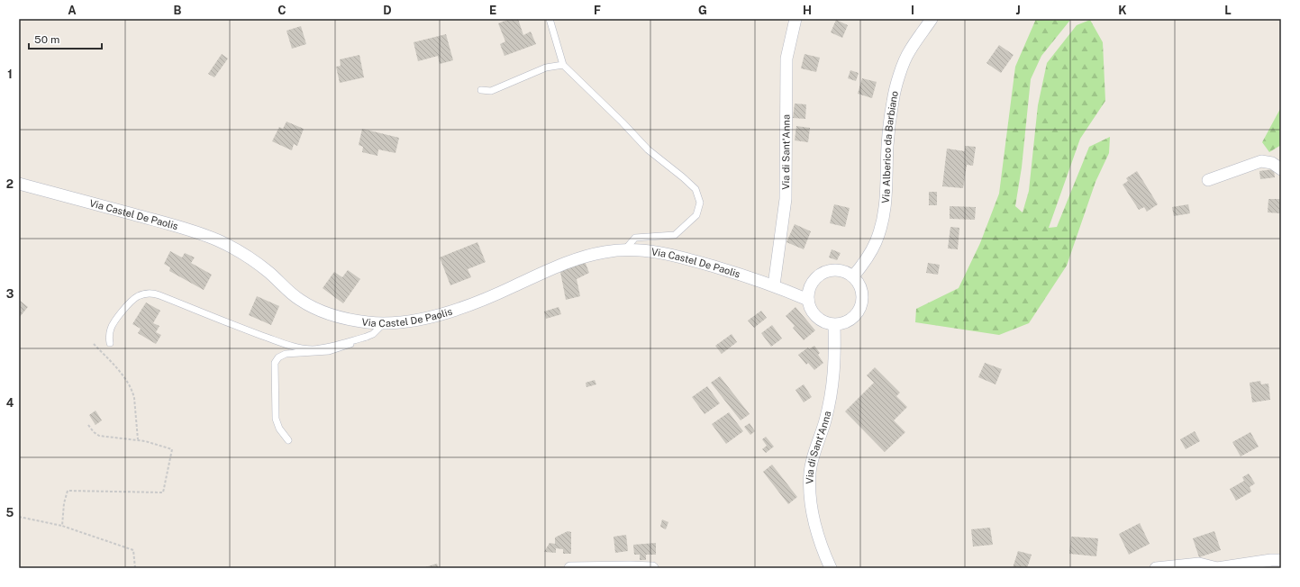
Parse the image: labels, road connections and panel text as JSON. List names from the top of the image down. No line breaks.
{"streets":{"street":["Via Alberico da Barbiano","Via di Sant'Anna","Via Castel De Paolis"]},"crossings":[["Via Alberico da Barbiano","Via di Sant'Anna"],["Via Alberico da Barbiano","Via Castel De Paolis"],["Via di Sant'Anna","Via Castel De Paolis"]],"scale_bar":"50 m","grid":{"columns":["A","B","C","D","E","F","G","H","I","J","K","L"],"rows":["1","2","3","4","5"]}}
